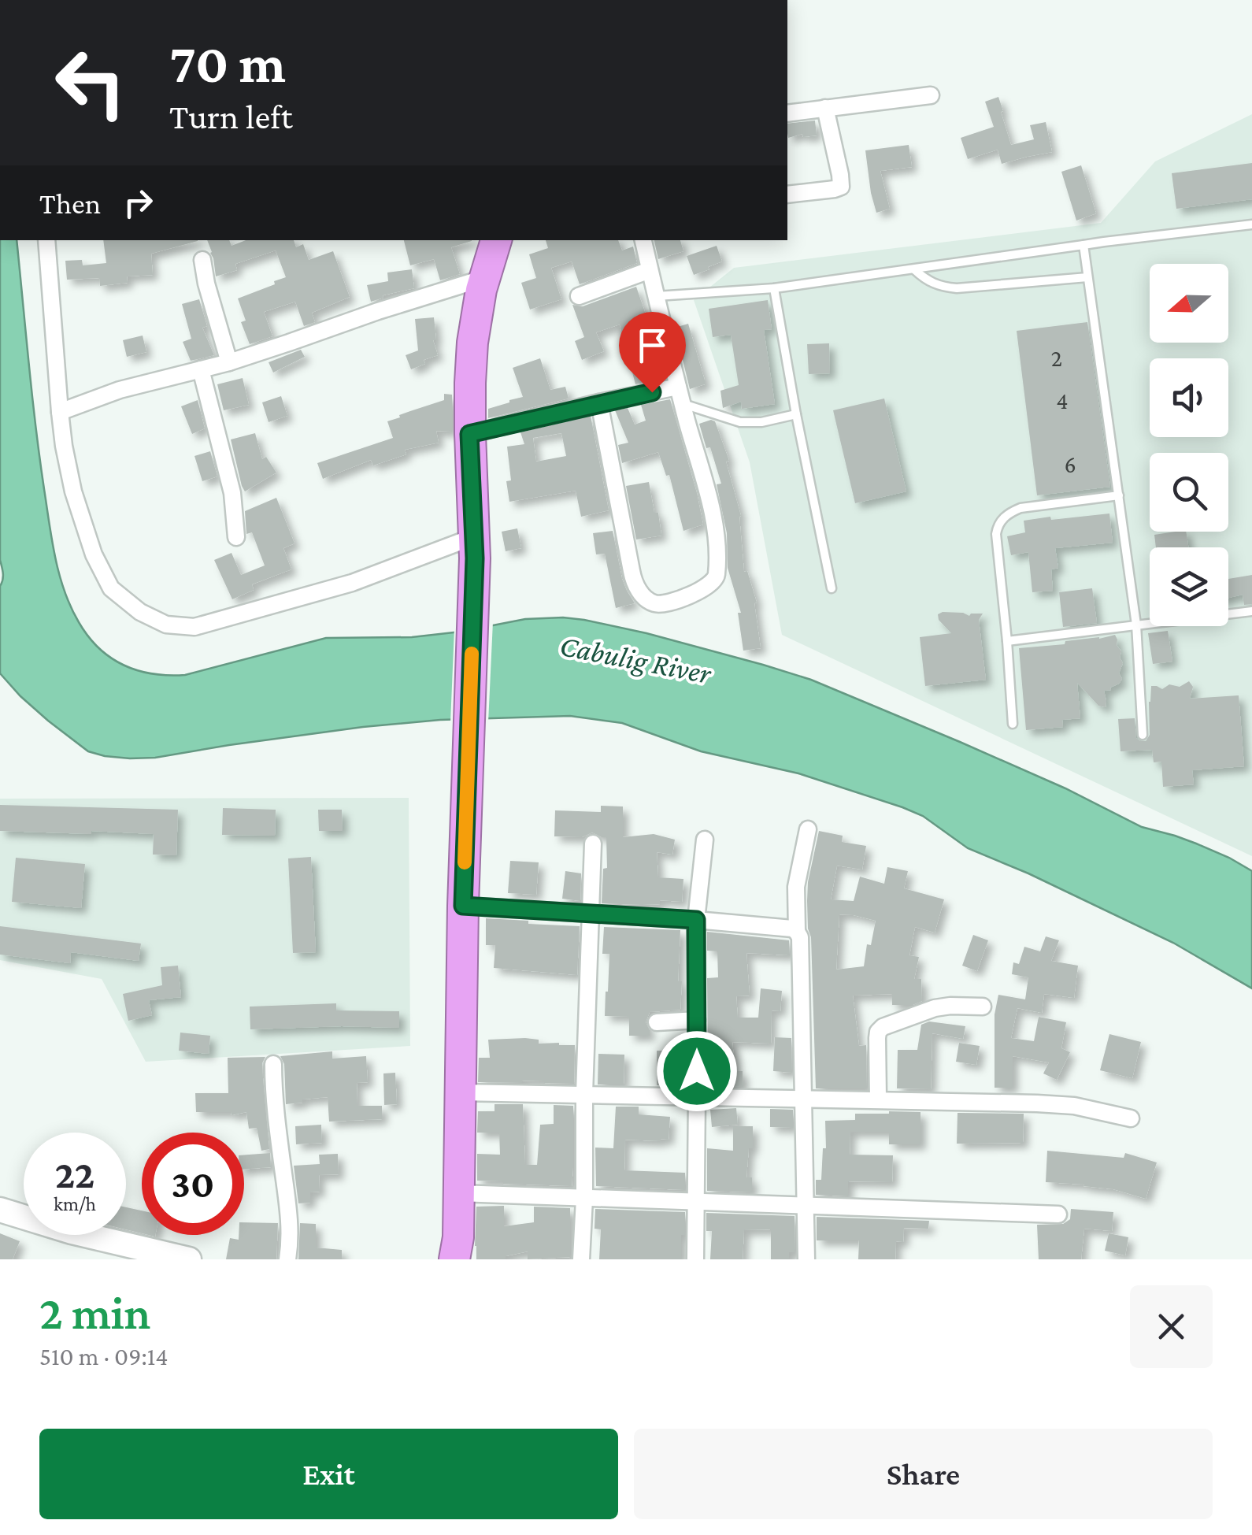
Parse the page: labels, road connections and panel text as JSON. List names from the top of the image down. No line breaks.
{"water":["Cabulig River"],"house_numbers":["2","4","6"],"north":"left","page":{"turn":["70 m","Turn left"],"then":"Then","speed":"22 km/h","limit":"30","heading":["2 min","510 m · 09:14"],"buttons":["Exit","Share"]}}
